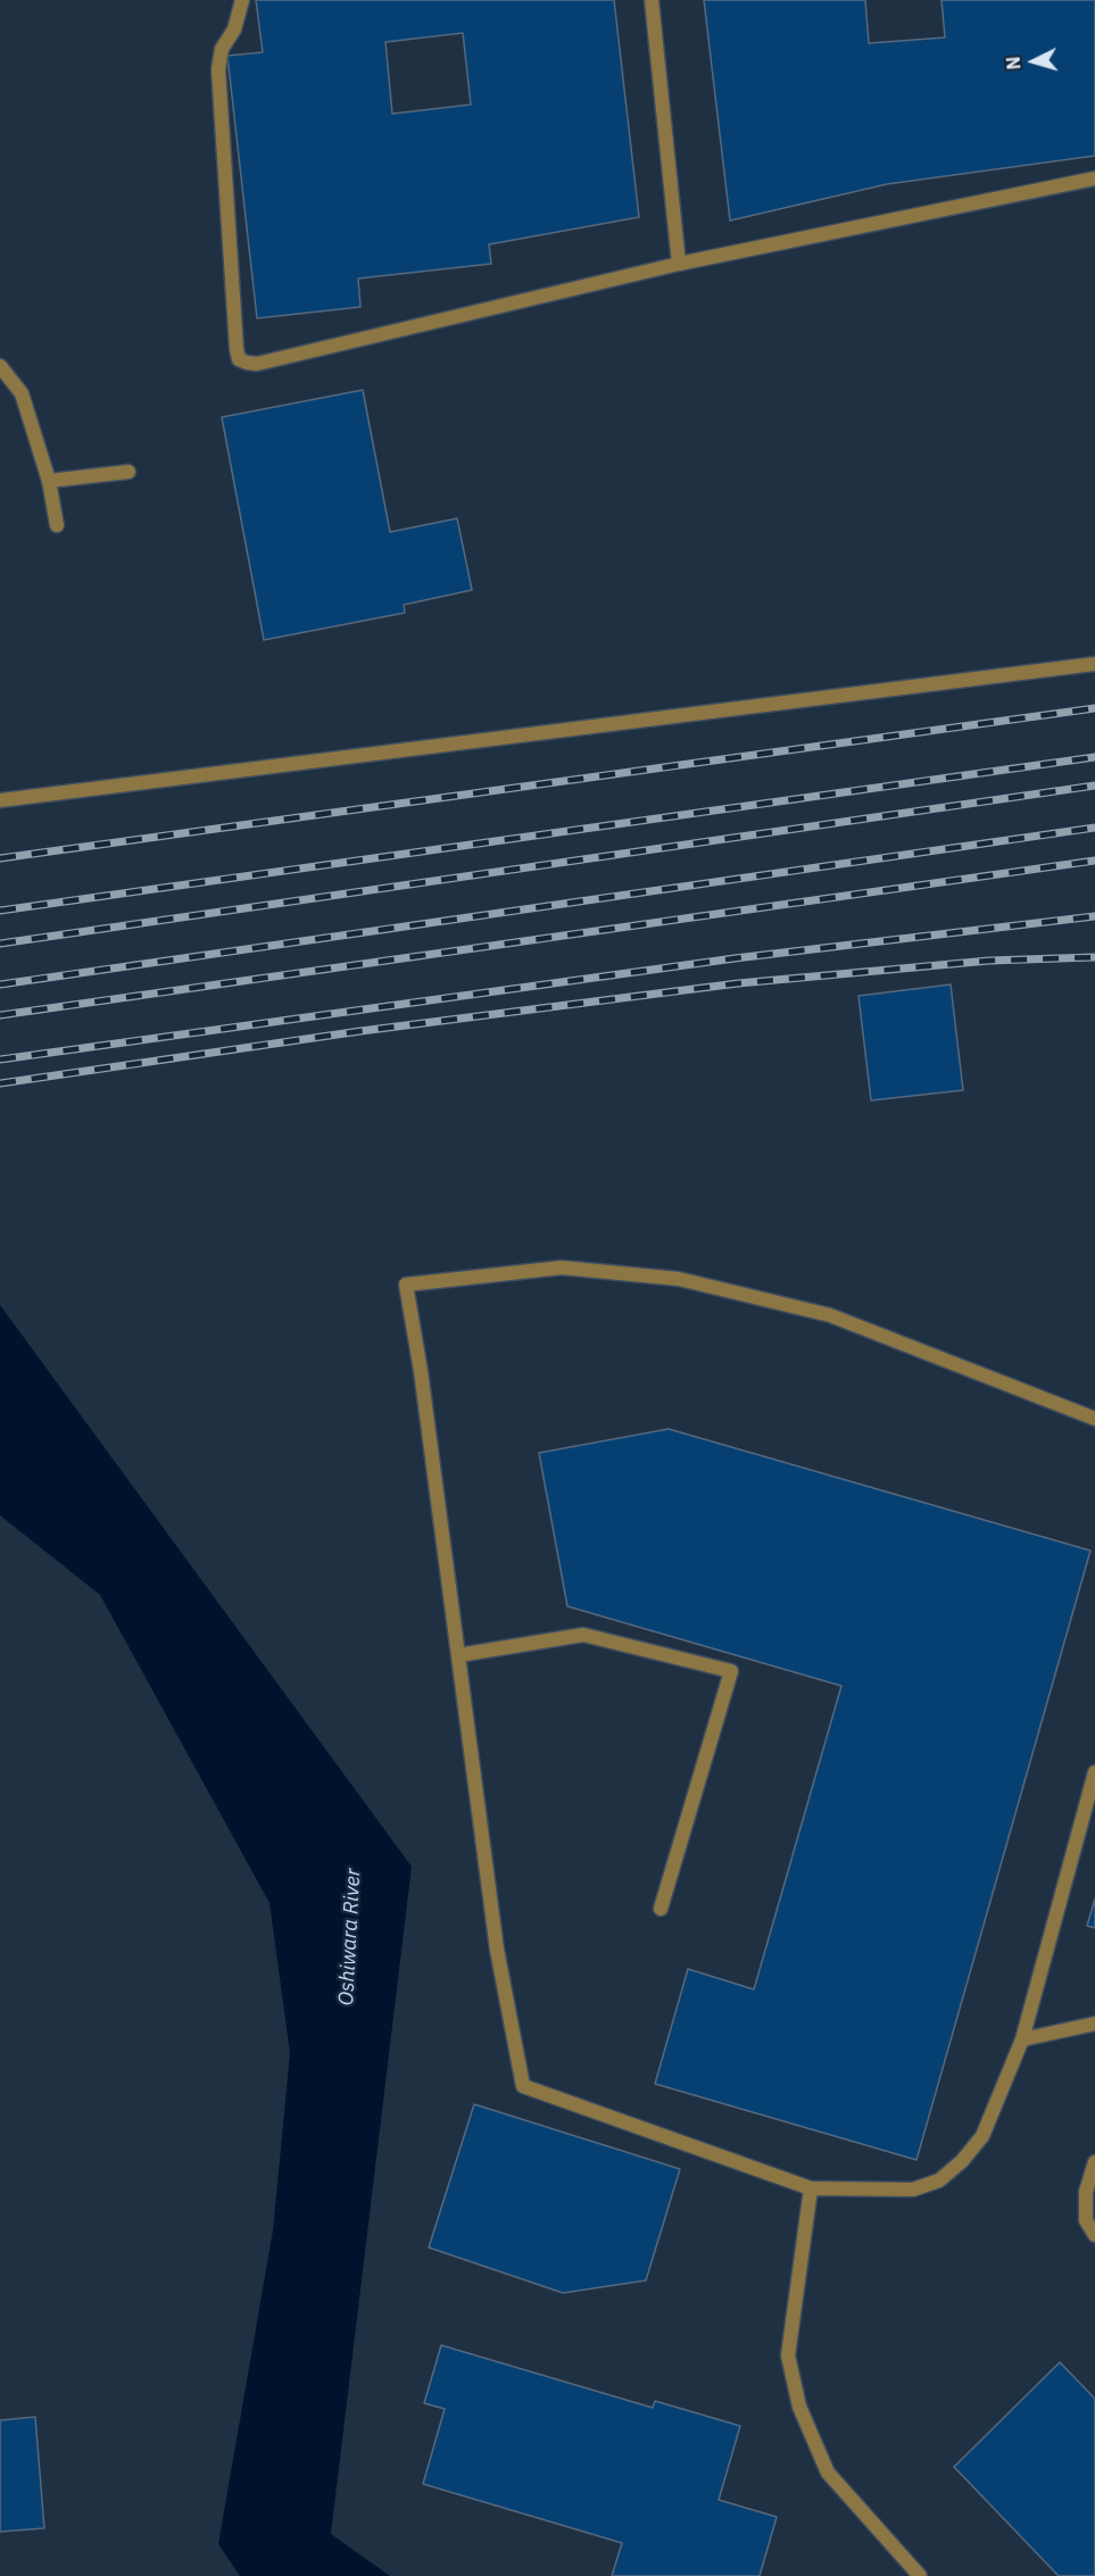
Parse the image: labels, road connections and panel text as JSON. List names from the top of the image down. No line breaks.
{"water":["Oshiwara River"],"north":"left"}
